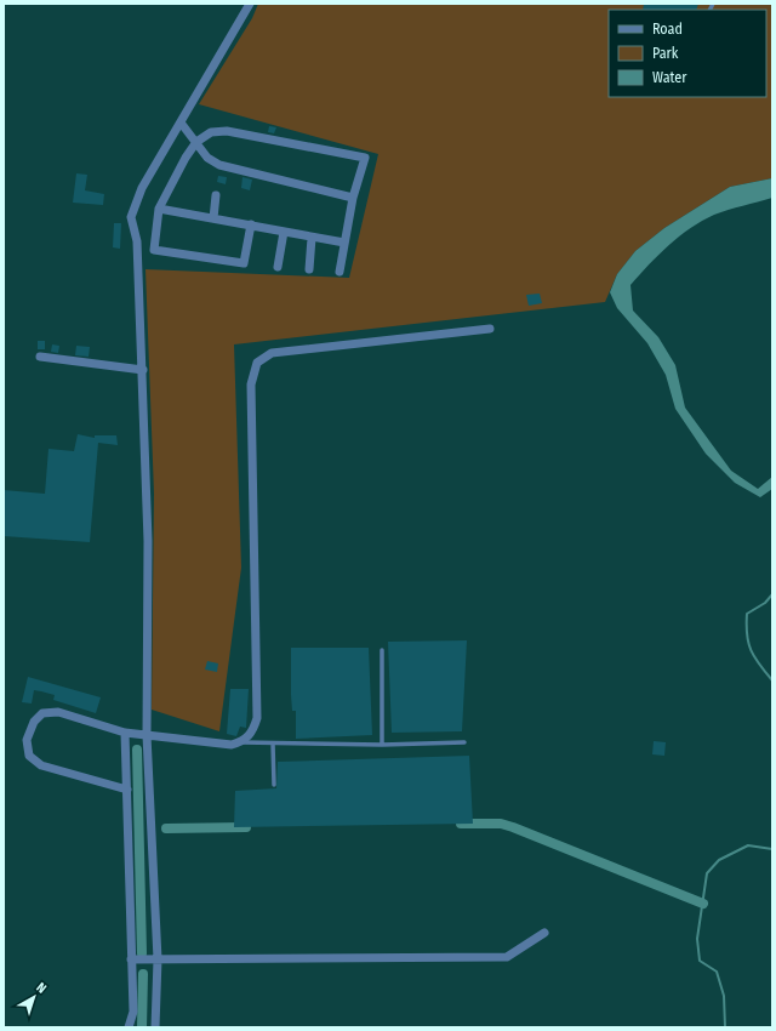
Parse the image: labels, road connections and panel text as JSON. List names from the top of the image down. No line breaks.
{"legend":["Road","Park","Water"],"north":"top right"}
